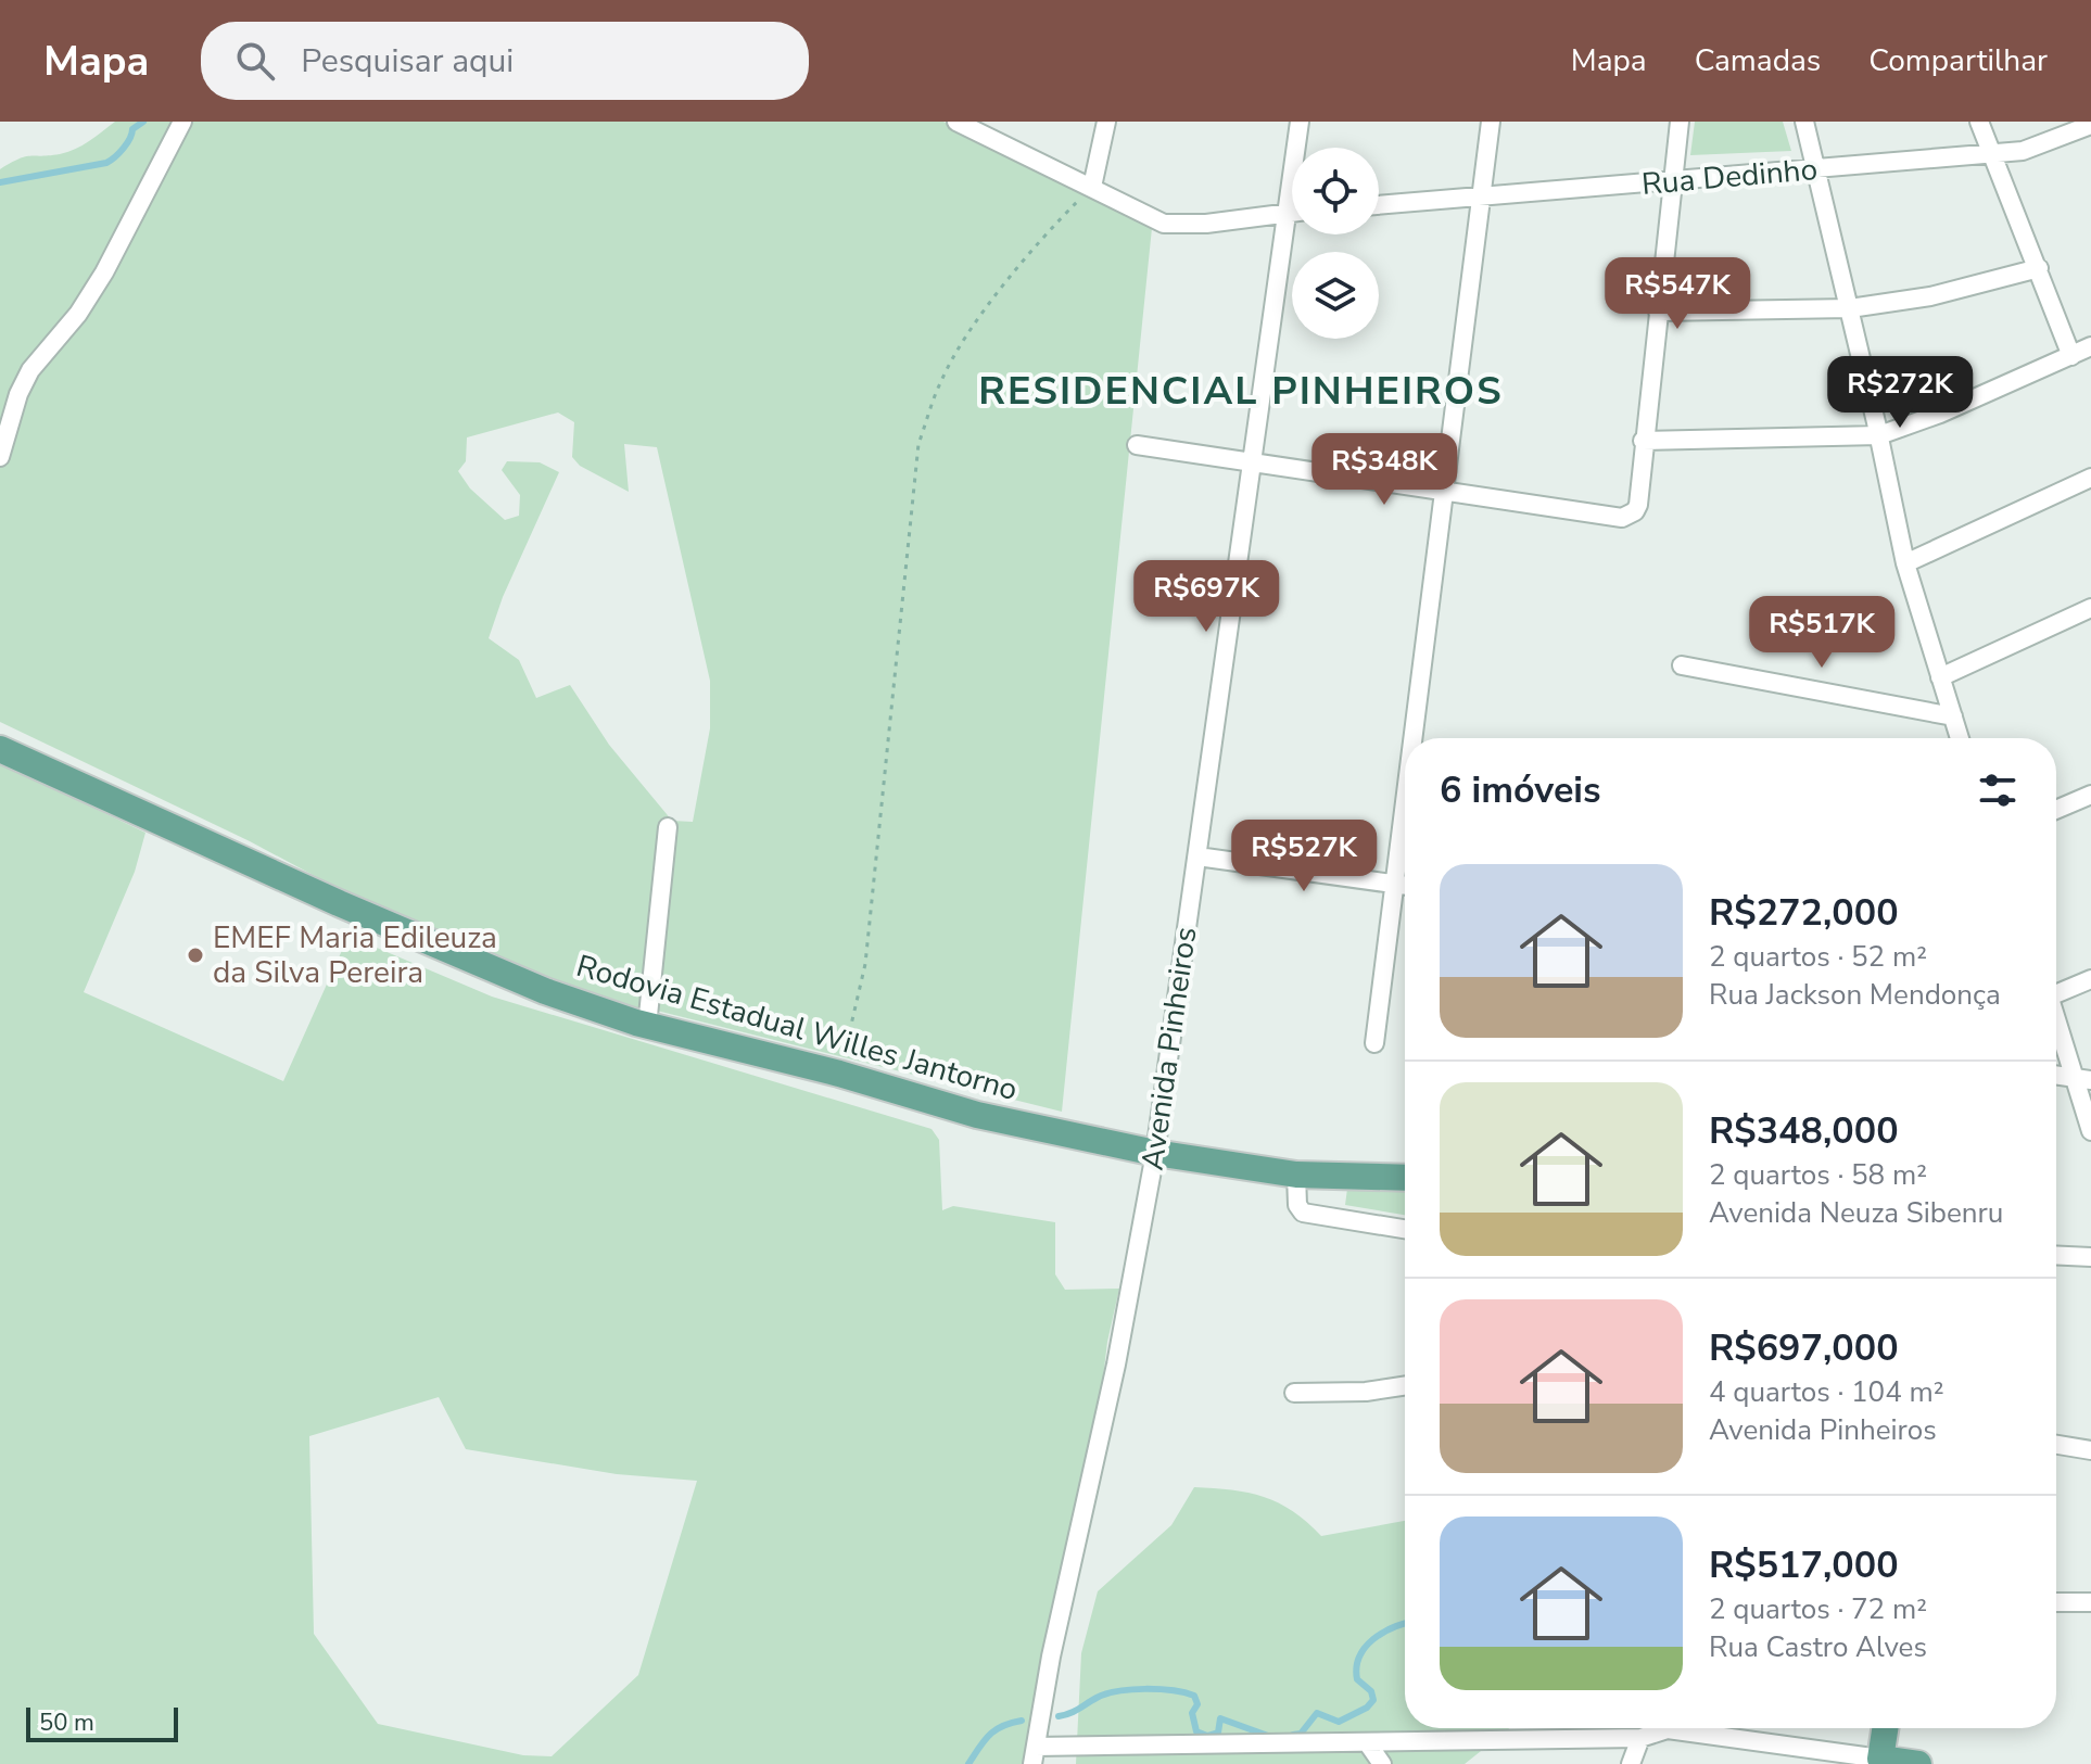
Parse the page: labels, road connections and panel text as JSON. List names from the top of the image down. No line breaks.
{"streets":{"main road":["Rodovia Estadual Willes Jantorno"],"street":["Rua Dedinho","Avenida Pinheiros"]},"crossings":[["Rodovia Estadual Willes Jantorno","Avenida Pinheiros"]],"districts":["RESIDENCIAL PINHEIROS"],"places":["EMEF Maria Edileuza da Silva Pereira"],"scale_bar":"50 m","page":{"header":"Mapa","search":"Pesquisar aqui","nav":["Mapa","Camadas","Compartilhar"],"price":["R$547K","R$272K","R$348K","R$697K","R$517K","R$527K"],"heading":"6 imóveis","list":[{"name":"R$272,000","note":"2 quartos · 52 m² · Rua Jackson Mendonça"},{"name":"R$348,000","note":"2 quartos · 58 m² · Avenida Neuza Sibenru"},{"name":"R$697,000","note":"4 quartos · 104 m² · Avenida Pinheiros"},{"name":"R$517,000","note":"2 quartos · 72 m² · Rua Castro Alves"}],"scale":"50 m"}}
